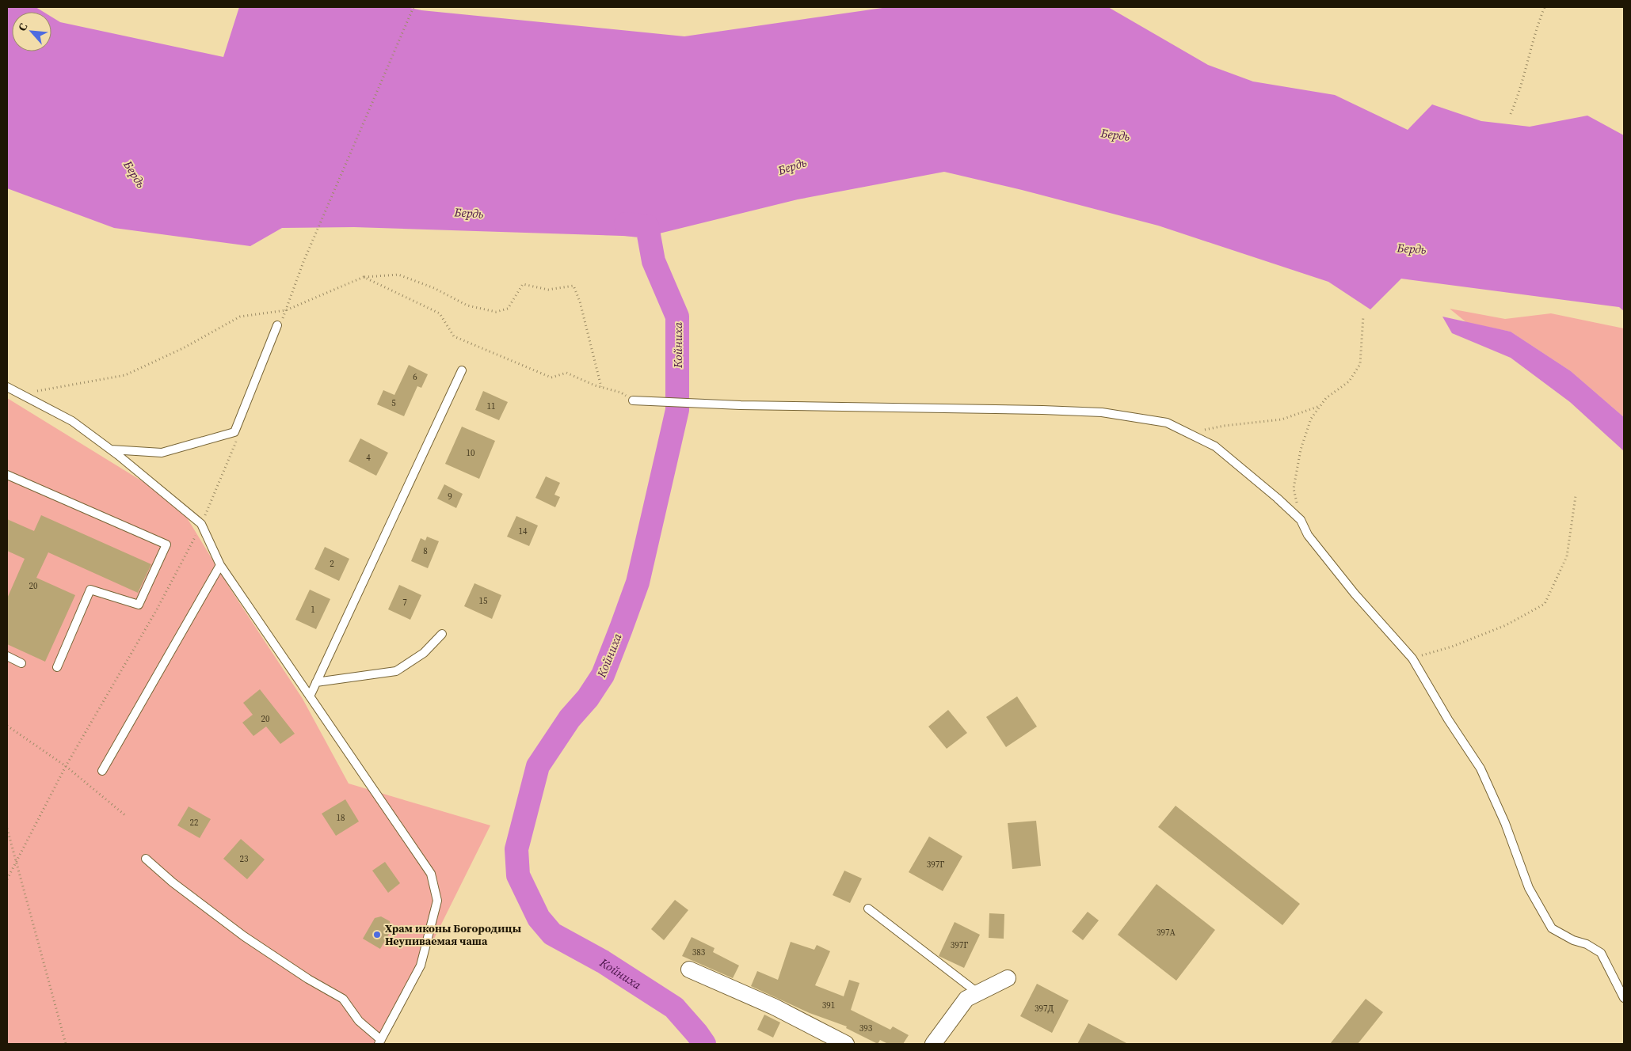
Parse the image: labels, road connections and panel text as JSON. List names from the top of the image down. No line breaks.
{"water":["Бердь","Койниха"],"places":["Храм иконы Богородицы Неупиваемая чаша"],"house_numbers":["6","5","11","10","4","9","14","8","2","20","15","7","1","20","18","22","23","397Г","397А","397Г","383","391","397Д","393"],"north":"top left"}
